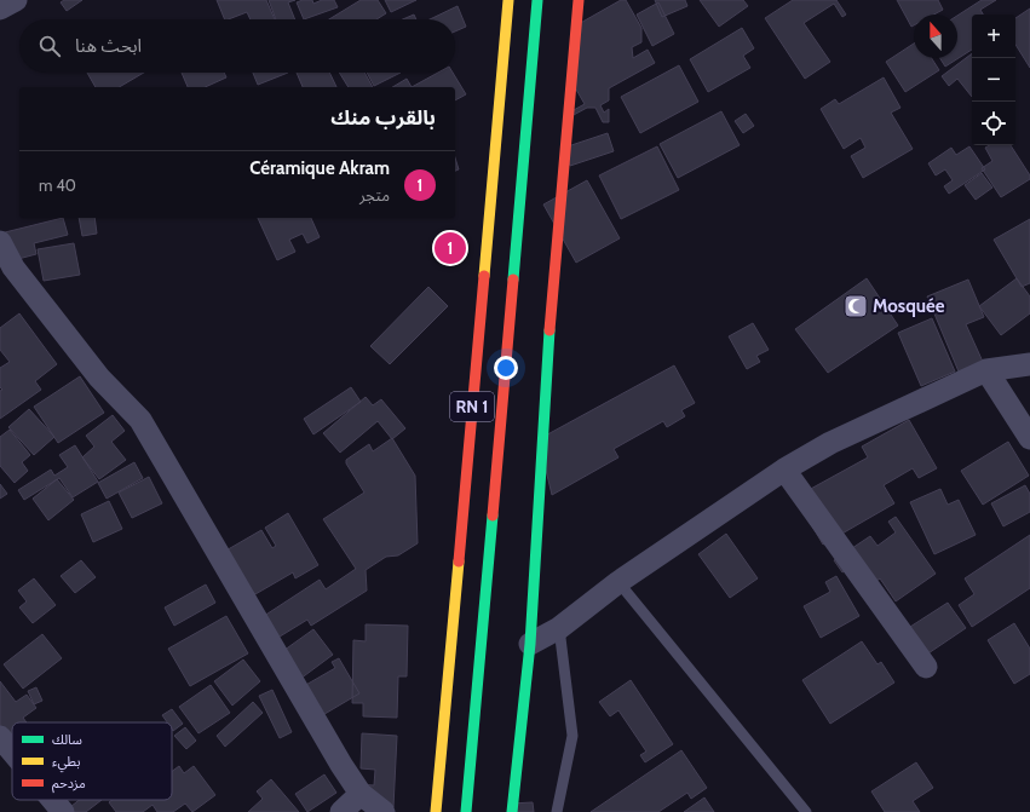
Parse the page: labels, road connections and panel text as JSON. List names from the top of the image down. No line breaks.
{"streets":{"main road":["RN 1"]},"places":{"mosque":["Mosquée"]},"legend":["سالك","بطيء","مزدحم"],"north":"top","page":{"map_buttons":["+","−"],"search":"ابحث هنا","heading":"بالقرب منك","list":[{"mark":"1","name":"Céramique Akram","note":"متجر","value":"40 m"}],"pins":"1"}}
